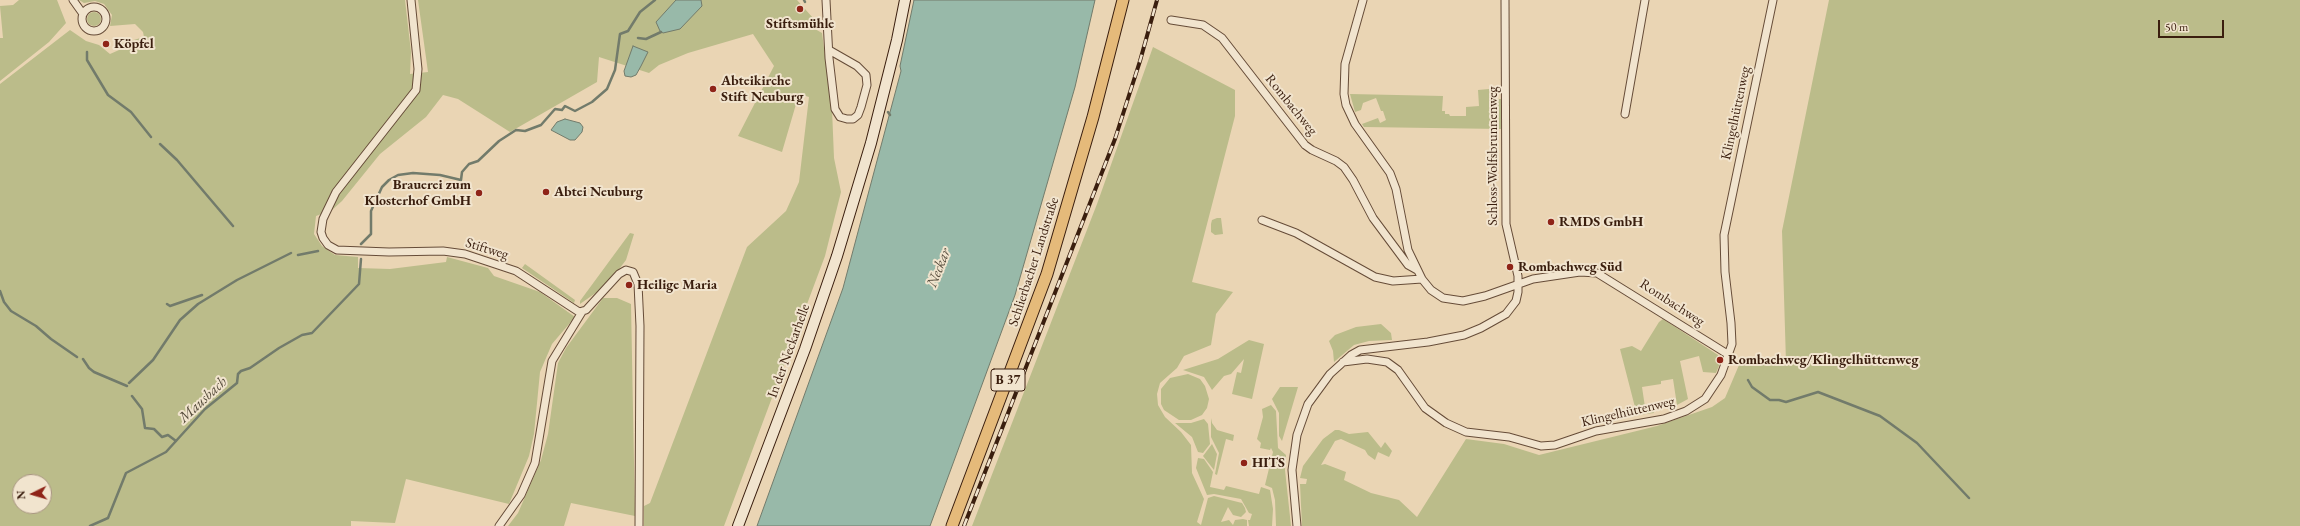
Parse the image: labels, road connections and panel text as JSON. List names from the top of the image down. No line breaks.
{"streets":{"main road":["Schlierbacher Landstraße","In der Neckarhelle","B 37"],"street":["Rombachweg","Klingelhüttenweg","Schloss-Wolfsbrunnenweg","Stiftweg"]},"crossings":[["Rombachweg","Klingelhüttenweg"],["Rombachweg","Schloss-Wolfsbrunnenweg"],["Klingelhüttenweg","Schloss-Wolfsbrunnenweg"]],"water":["Neckar","Mausbach"],"places":["Stiftsmühle","Köpfel","Abteikirche Stift Neuburg","Abtei Neuburg","Brauerei zum Klosterhof GmbH","RMDS GmbH","Rombachweg Süd","Heilige Maria","Rombachweg/Klingelhüttenweg","HITS"],"scale_bar":"50 m","north":"left"}
